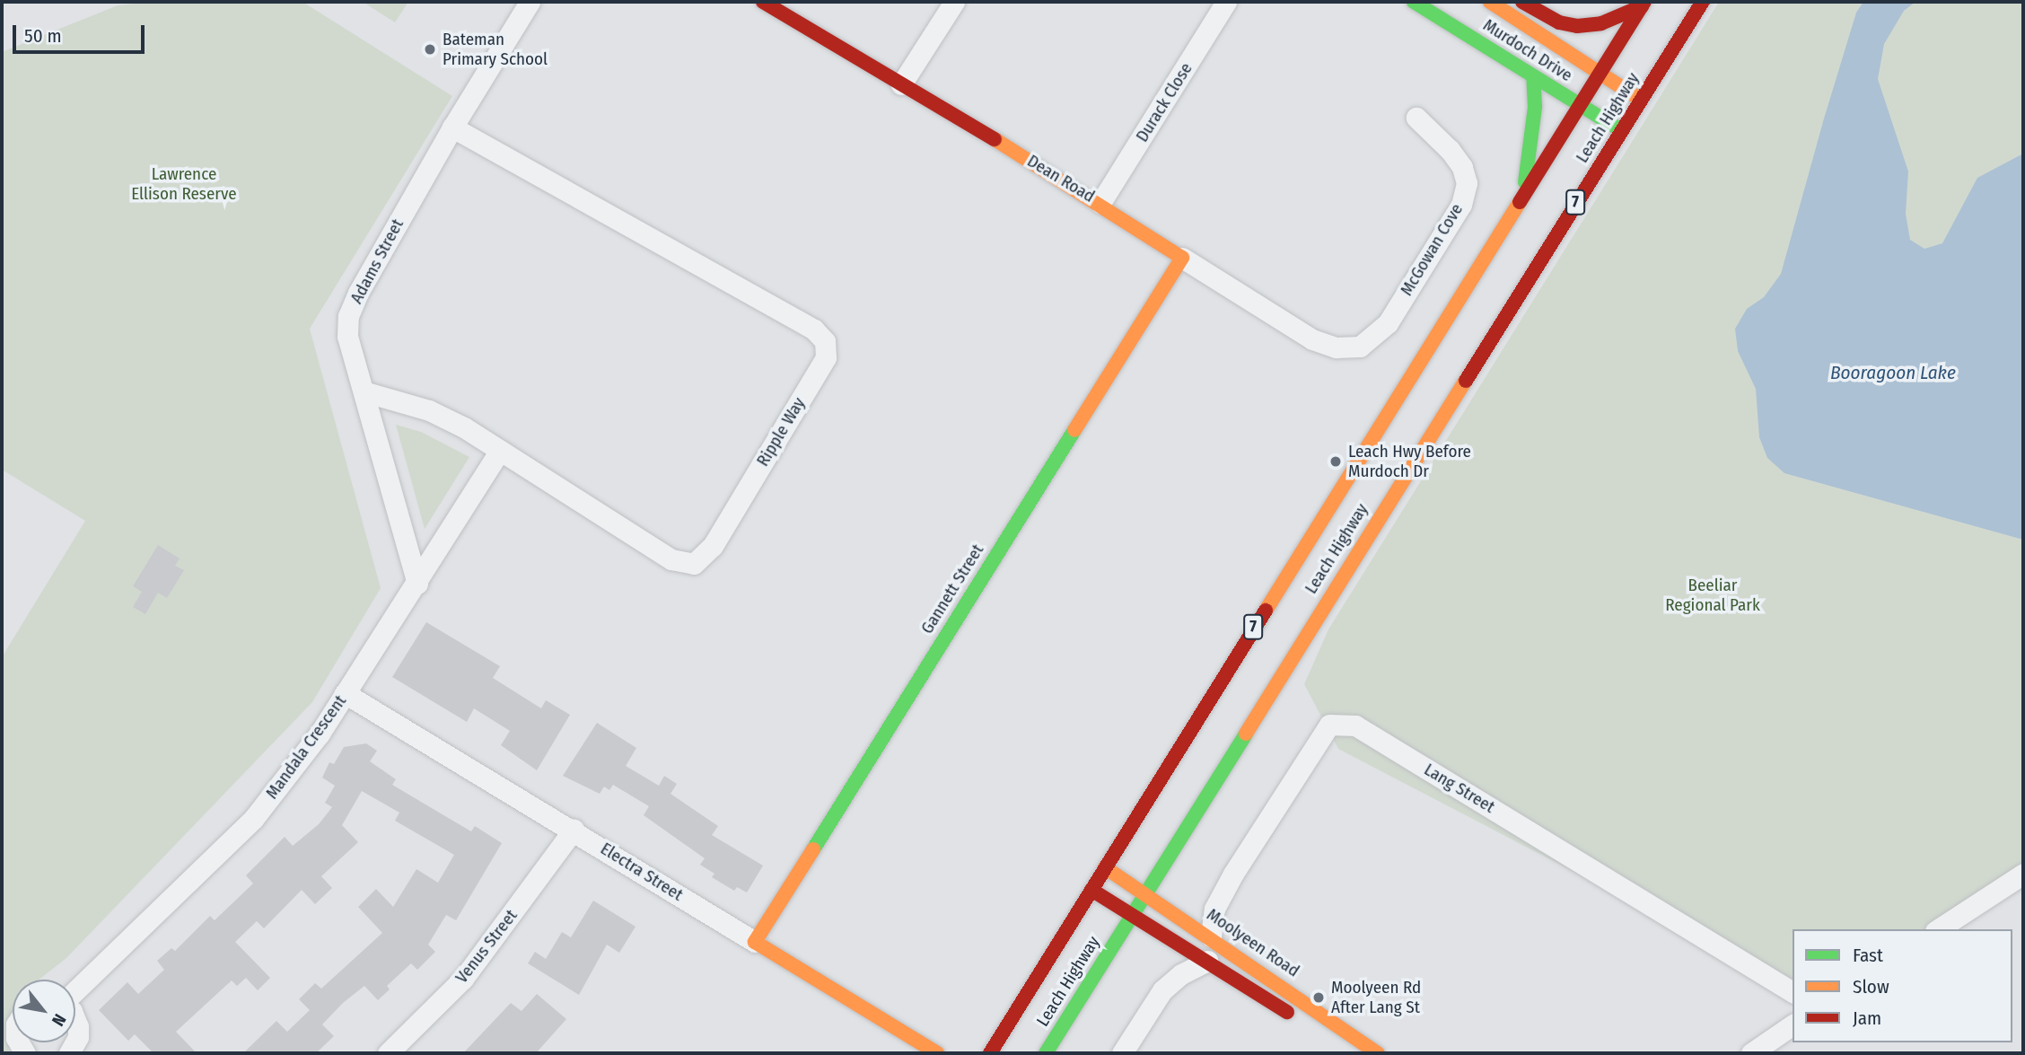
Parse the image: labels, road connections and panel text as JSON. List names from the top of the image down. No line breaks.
{"streets":{"main road":["Murdoch Drive","Leach Highway","Dean Road","7","Gannett Street","Electra Street","Moolyeen Road"],"street":["Durack Close","McGowan Cove","Adams Street","Ripple Way","Mandala Crescent","Lang Street","Venus Street"]},"crossings":[["Murdoch Drive","Leach Highway"],["Durack Close","Dean Road"],["Leach Highway","Moolyeen Road"],["Dean Road","McGowan Cove"],["Dean Road","Gannett Street"],["Adams Street","Ripple Way"],["Adams Street","Mandala Crescent"],["Ripple Way","Mandala Crescent"],["Gannett Street","Electra Street"],["Mandala Crescent","Electra Street"],["Lang Street","Moolyeen Road"],["Electra Street","Venus Street"]],"water":["Booragoon Lake"],"parks":["Lawrence Ellison Reserve","Beeliar Regional Park"],"places":["Bateman Primary School","Leach Hwy Before Murdoch Dr","Moolyeen Rd After Lang St"],"legend":["Fast","Slow","Jam"],"scale_bar":"50 m","north":"bottom right"}
